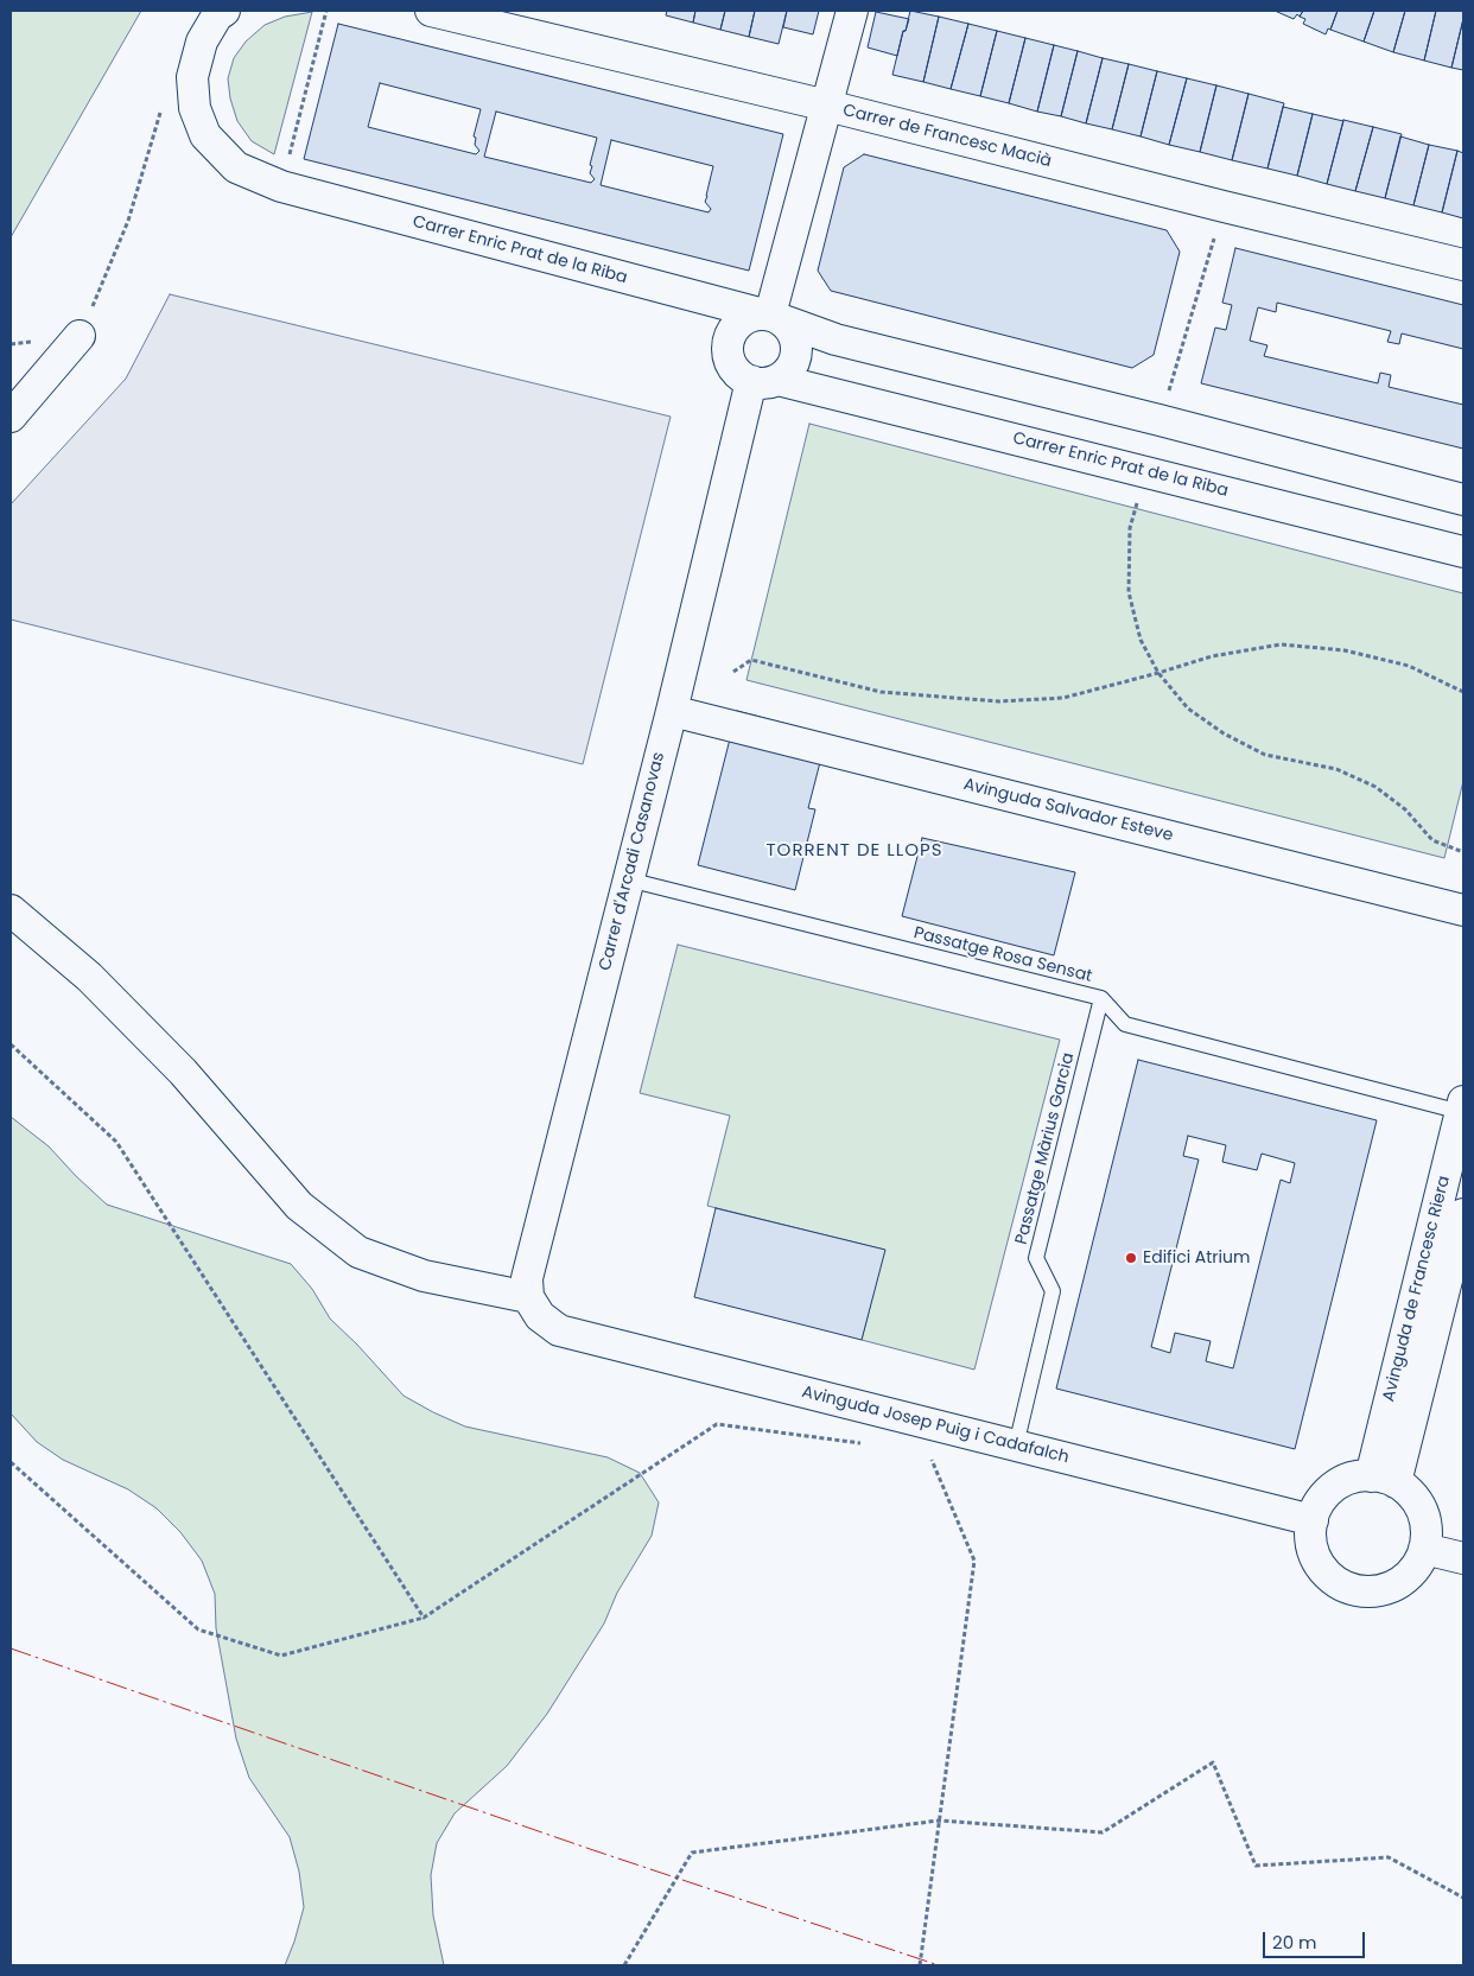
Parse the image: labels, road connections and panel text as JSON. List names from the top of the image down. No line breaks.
{"streets":{"street":["Carrer de Francesc Macià","Carrer Enric Prat de la Riba","Avinguda Salvador Esteve","Carrer d'Arcadi Casanovas","Avinguda de Francesc Riera","Avinguda Josep Puig i Cadafalch"],"lane":["Passatge Rosa Sensat","Passatge Màrius Garcia"]},"crossings":[["Carrer Enric Prat de la Riba","Carrer d'Arcadi Casanovas"],["Avinguda Salvador Esteve","Carrer d'Arcadi Casanovas"],["Carrer d'Arcadi Casanovas","Passatge Rosa Sensat"],["Carrer d'Arcadi Casanovas","Avinguda Josep Puig i Cadafalch"],["Passatge Rosa Sensat","Passatge Màrius Garcia"],["Passatge Rosa Sensat","Avinguda de Francesc Riera"],["Passatge Màrius Garcia","Avinguda Josep Puig i Cadafalch"],["Avinguda de Francesc Riera","Avinguda Josep Puig i Cadafalch"]],"districts":["TORRENT DE LLOPS"],"places":["Edifici Atrium"],"scale_bar":"20 m"}
